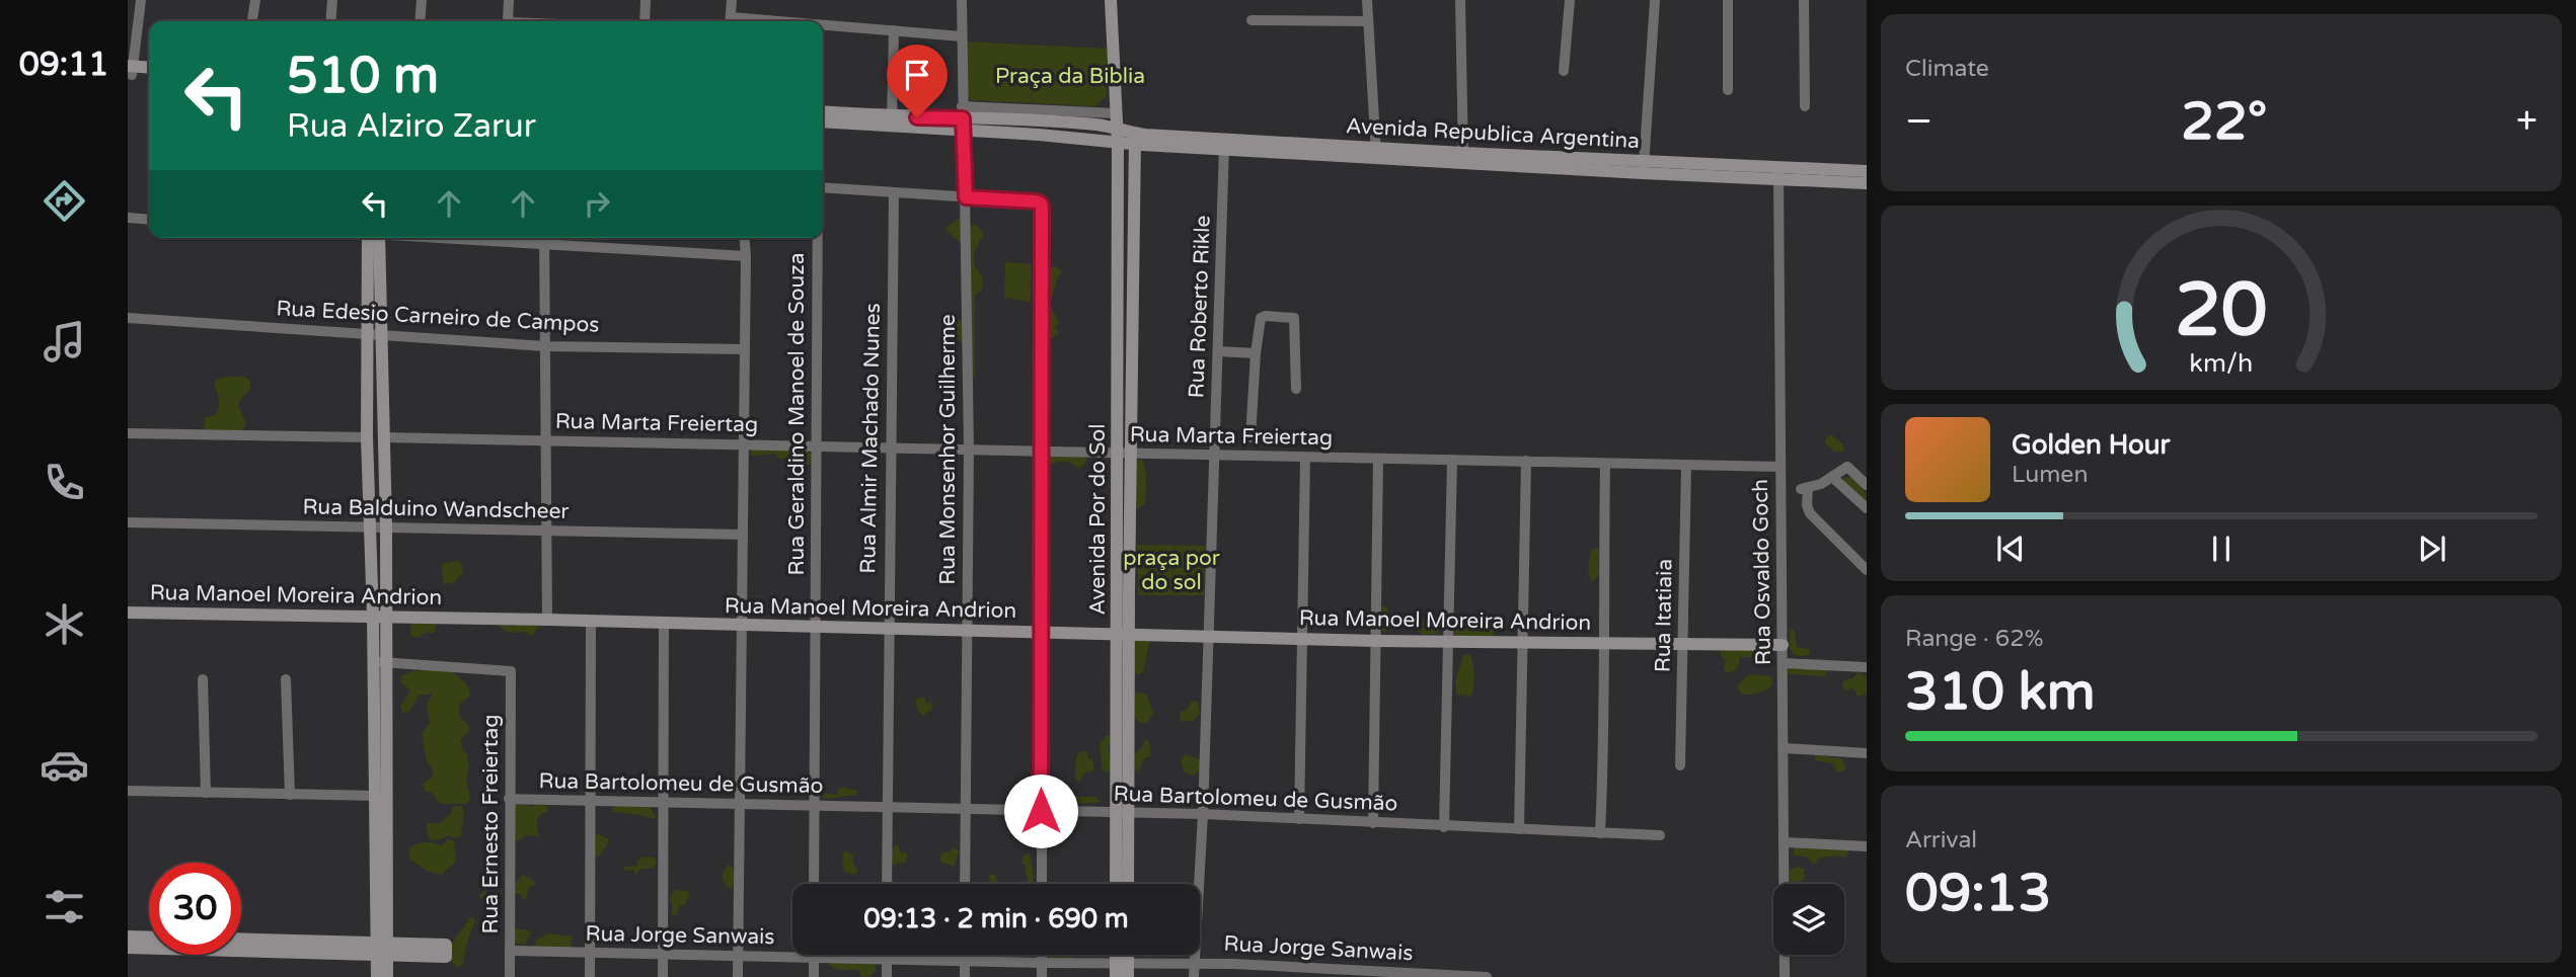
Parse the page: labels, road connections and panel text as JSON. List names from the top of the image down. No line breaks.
{"streets":{"street":["Avenida Republica Argentina","Rua Roberto Rikle","Rua Edesio Carneiro de Campos","Rua Geraldino Manoel de Souza","Rua Marta Freiertag","Rua Almir Machado Nunes","Rua Monsenhor Guilherme","Rua Balduino Wandscheer","Avenida Por do Sol","Rua Osvaldo Goch","Rua Manoel Moreira Andrion","Rua Itatiaia","Rua Bartolomeu de Gusmão","Rua Ernesto Freiertag","Rua Jorge Sanwais"]},"crossings":[["Avenida Republica Argentina","Rua Roberto Rikle"],["Avenida Republica Argentina","Rua Monsenhor Guilherme"],["Avenida Republica Argentina","Avenida Por do Sol"],["Avenida Republica Argentina","Rua Osvaldo Goch"],["Rua Roberto Rikle","Rua Marta Freiertag"],["Rua Roberto Rikle","Rua Manoel Moreira Andrion"],["Rua Roberto Rikle","Rua Bartolomeu de Gusmão"],["Rua Roberto Rikle","Rua Jorge Sanwais"],["Rua Geraldino Manoel de Souza","Rua Marta Freiertag"],["Rua Geraldino Manoel de Souza","Rua Manoel Moreira Andrion"],["Rua Geraldino Manoel de Souza","Rua Bartolomeu de Gusmão"],["Rua Marta Freiertag","Rua Almir Machado Nunes"],["Rua Marta Freiertag","Rua Monsenhor Guilherme"],["Rua Marta Freiertag","Avenida Por do Sol"],["Rua Marta Freiertag","Rua Osvaldo Goch"],["Rua Marta Freiertag","Rua Itatiaia"],["Rua Almir Machado Nunes","Rua Manoel Moreira Andrion"],["Rua Almir Machado Nunes","Rua Bartolomeu de Gusmão"],["Rua Monsenhor Guilherme","Rua Manoel Moreira Andrion"],["Rua Monsenhor Guilherme","Rua Bartolomeu de Gusmão"],["Avenida Por do Sol","Rua Manoel Moreira Andrion"],["Avenida Por do Sol","Rua Bartolomeu de Gusmão"],["Rua Osvaldo Goch","Rua Manoel Moreira Andrion"],["Rua Manoel Moreira Andrion","Rua Itatiaia"],["Rua Bartolomeu de Gusmão","Rua Ernesto Freiertag"],["Rua Ernesto Freiertag","Rua Jorge Sanwais"]],"parks":["Praça da Biblia","praça por do sol"],"page":{"tabs":"09:11","tile":["Climate",["Range · 62%","310 km"],["Arrival","09:13"]],"turn":["510 m","Rua Alziro Zarur"],"heat":["−","22°","+"],"song":["Golden Hour","Lumen"],"limit":"30","trip":"09:13 · 2 min · 690 m","gauge":["20","km/h"]}}
